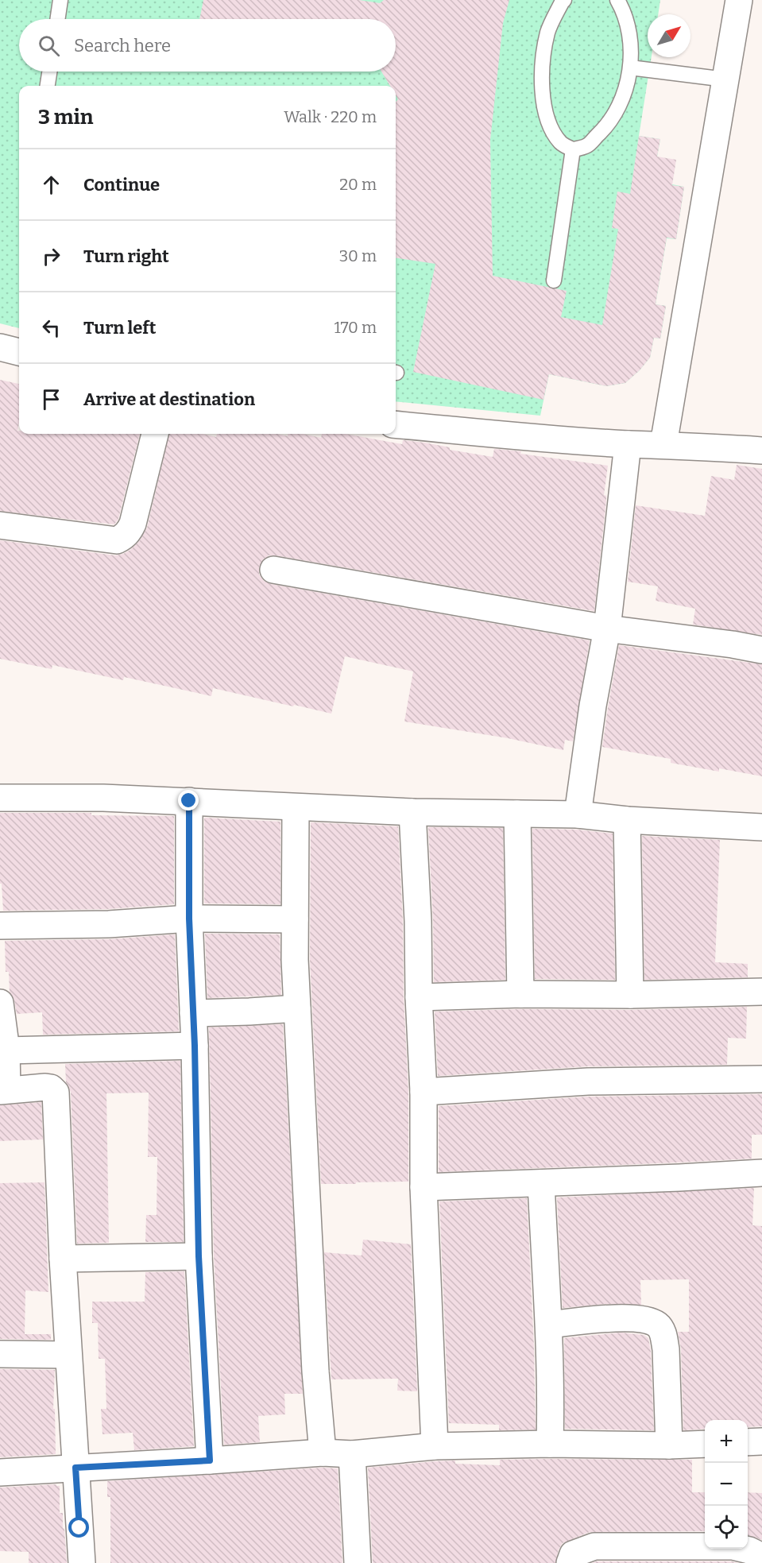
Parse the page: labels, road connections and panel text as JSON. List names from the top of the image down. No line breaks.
{"north":"top right","page":{"search":"Search here","heading":["3 min","Walk · 220 m"],"list":[["Continue","20 m"],["Turn right","30 m"],["Turn left","170 m"],"Arrive at destination"],"map_buttons":["+","−"]}}
